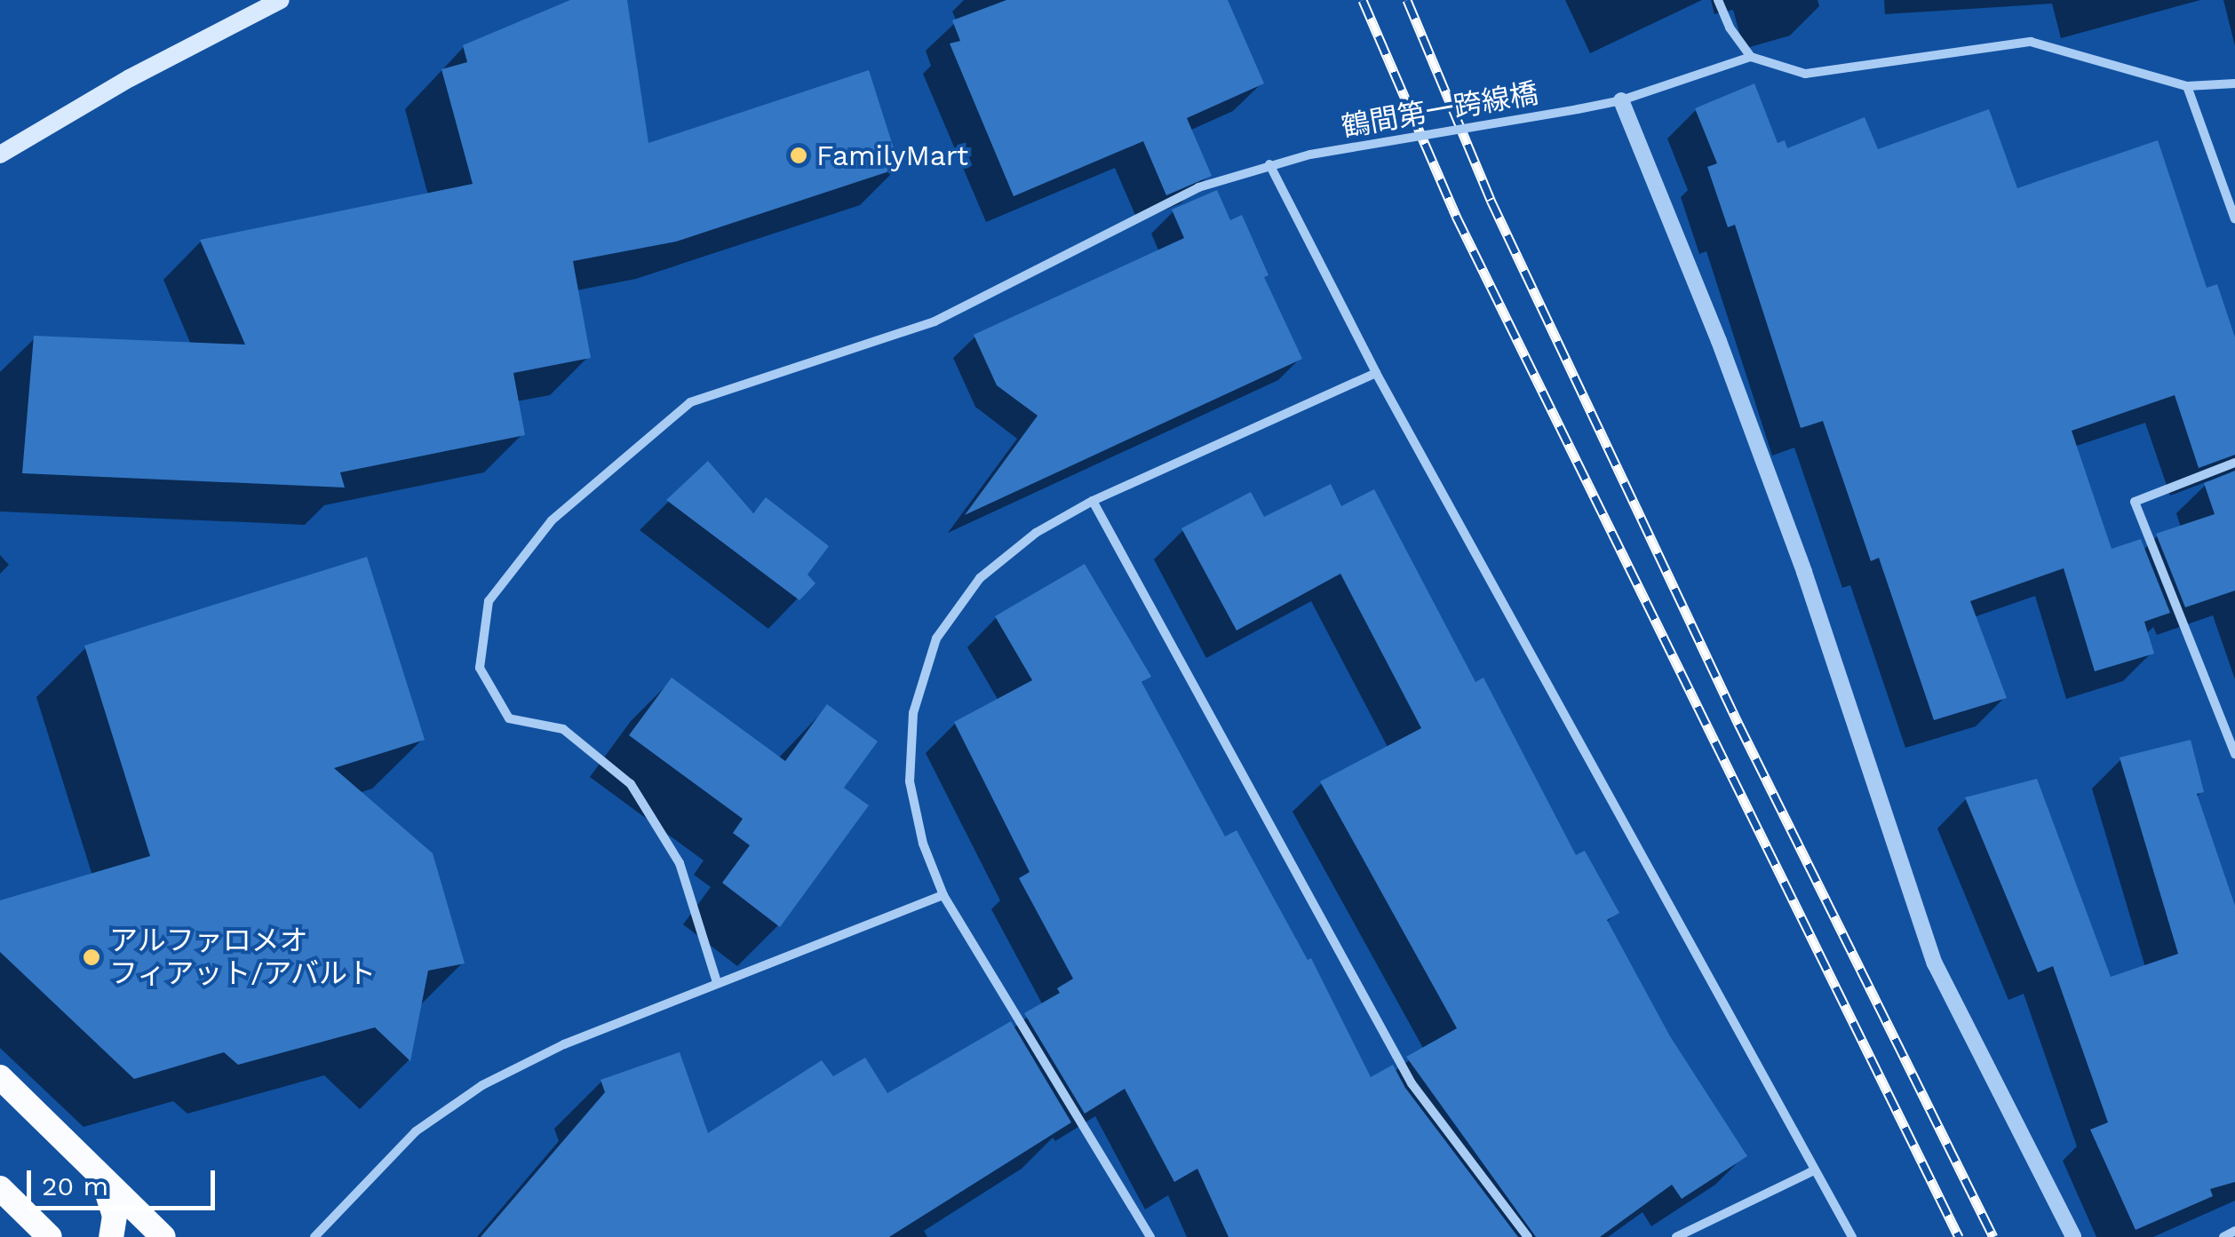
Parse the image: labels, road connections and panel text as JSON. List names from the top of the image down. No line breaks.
{"streets":{"street":["鶴間第一跨線橋"]},"places":["FamilyMart","アルファロメオ フィアット/アバルト"],"scale_bar":"20 m"}
